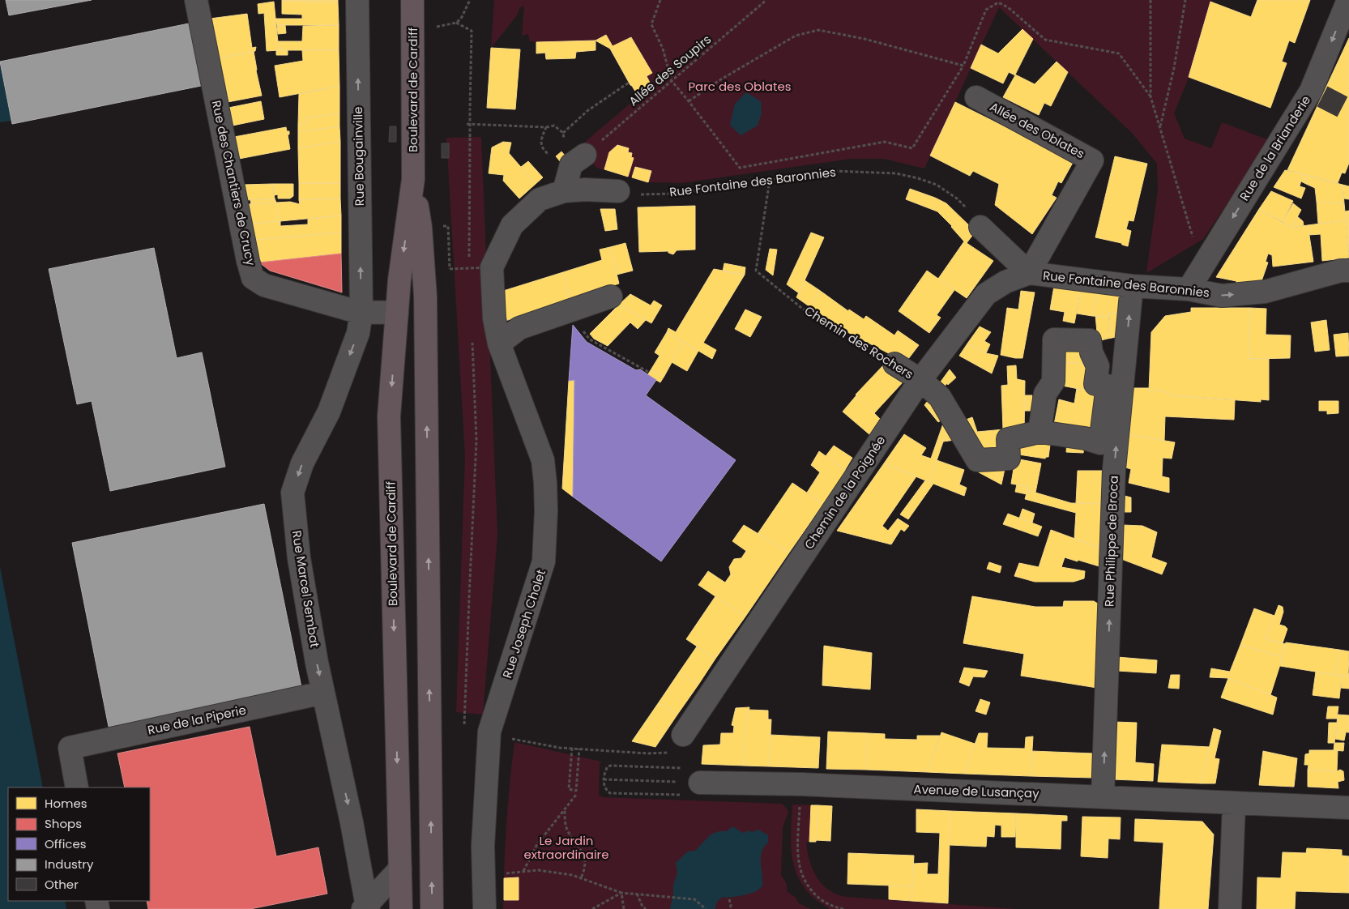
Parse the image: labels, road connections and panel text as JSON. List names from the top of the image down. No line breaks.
{"streets":{"main road":["Boulevard de Cardiff"],"street":["Allée des Oblates","Rue de la Brianderie","Rue Bougainville","Rue Fontaine des Baronnies","Rue des Chantiers de Crucy","Chemin des Rochers","Chemin de la Poignée","Rue Philippe de Broca","Rue Marcel Sembat","Rue Joseph Cholet","Rue de la Piperie","Avenue de Lusançay"],"path":["Allée des Soupirs"]},"crossings":[["Allée des Oblates","Rue Fontaine des Baronnies"],["Allée des Oblates","Chemin de la Poignée"],["Rue de la Brianderie","Rue Fontaine des Baronnies"],["Rue Bougainville","Rue des Chantiers de Crucy"],["Rue Bougainville","Rue Marcel Sembat"],["Rue Fontaine des Baronnies","Chemin des Rochers"],["Rue Fontaine des Baronnies","Chemin de la Poignée"],["Rue Fontaine des Baronnies","Rue Philippe de Broca"],["Rue des Chantiers de Crucy","Rue Marcel Sembat"],["Chemin des Rochers","Chemin de la Poignée"],["Rue Philippe de Broca","Avenue de Lusançay"],["Rue Marcel Sembat","Rue de la Piperie"]],"one_way":["Rue de la Brianderie","Rue Bougainville","Rue Philippe de Broca","Rue Marcel Sembat"],"parks":["Parc des Oblates","Le Jardin extraordinaire"],"legend":["Homes","Shops","Offices","Industry","Other"]}
